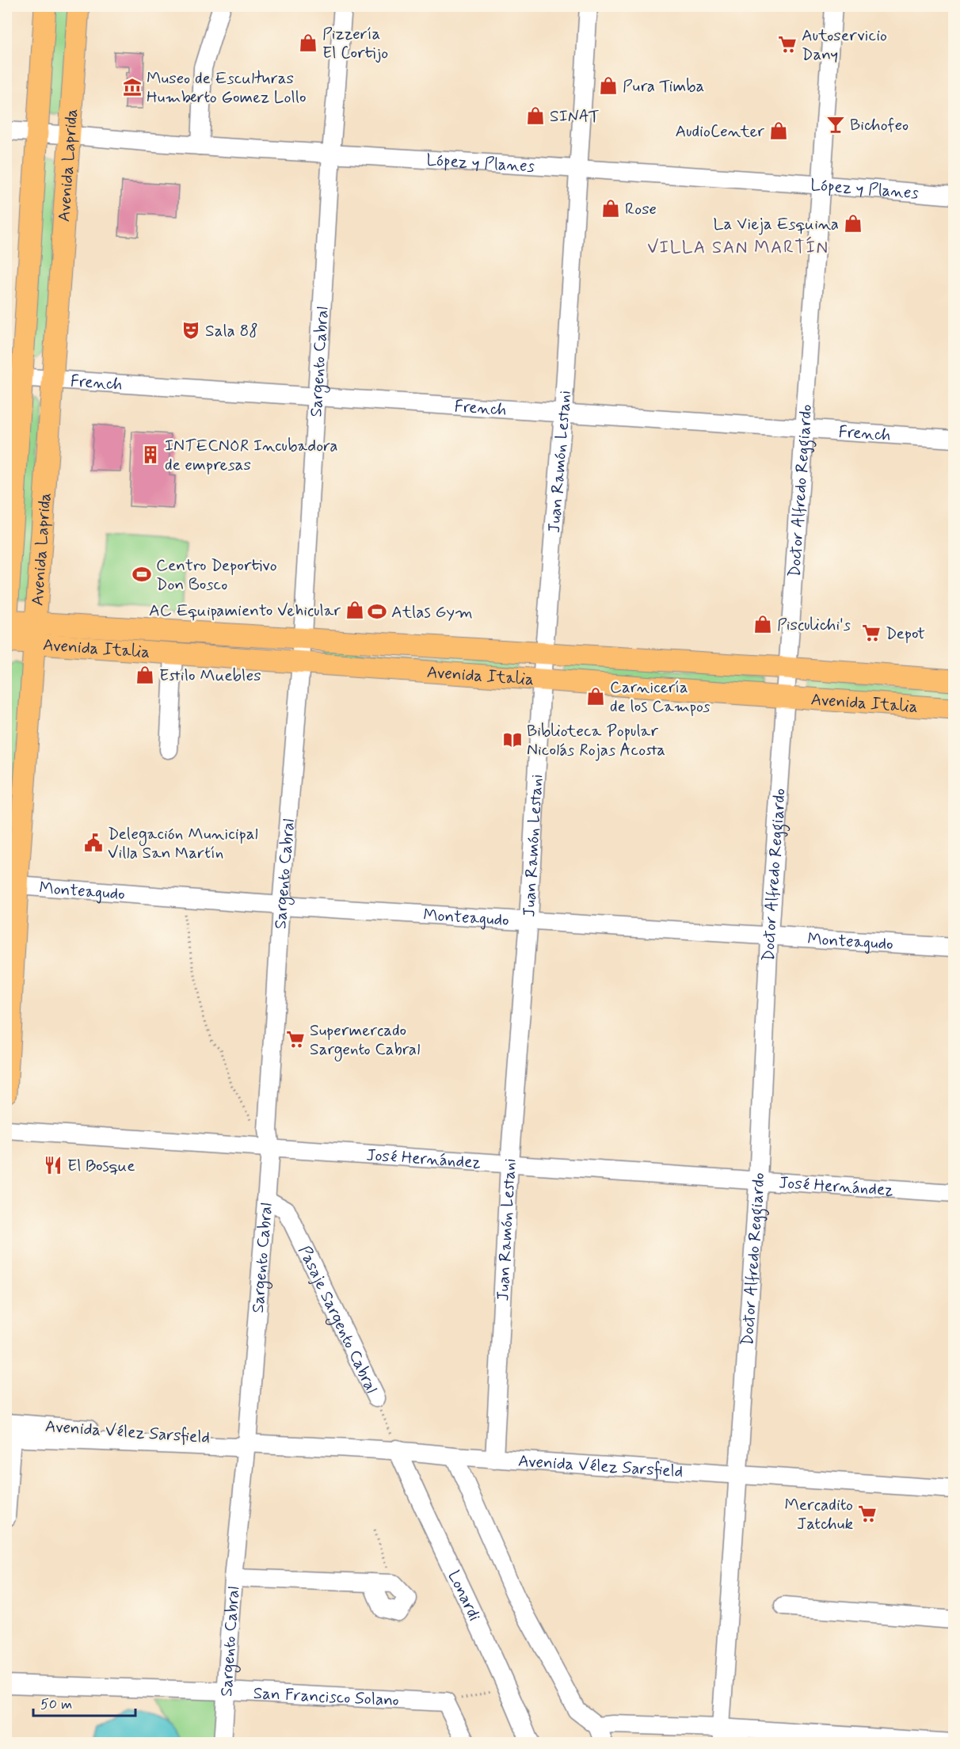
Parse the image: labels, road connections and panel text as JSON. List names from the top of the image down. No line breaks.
{"streets":{"main road":["Avenida Laprida","Avenida Italia"],"street":["López y Planes","Sargento Cabral","French","Juan Ramón Lestani","Doctor Alfredo Reggiardo","Monteagudo","José Hernández","Pasaje Sargento Cabral","Avenida Vélez Sarsfield","Lonardi","San Francisco Solano"]},"crossings":[["López y Planes","Avenida Laprida"],["López y Planes","Sargento Cabral"],["López y Planes","Juan Ramón Lestani"],["López y Planes","Doctor Alfredo Reggiardo"],["Avenida Laprida","French"],["Avenida Laprida","Avenida Italia"],["Avenida Laprida","Monteagudo"],["Sargento Cabral","French"],["Sargento Cabral","Avenida Italia"],["Sargento Cabral","Monteagudo"],["Sargento Cabral","José Hernández"],["Sargento Cabral","Pasaje Sargento Cabral"],["Sargento Cabral","Avenida Vélez Sarsfield"],["Sargento Cabral","San Francisco Solano"],["French","Juan Ramón Lestani"],["French","Doctor Alfredo Reggiardo"],["Juan Ramón Lestani","Avenida Italia"],["Juan Ramón Lestani","Monteagudo"],["Juan Ramón Lestani","José Hernández"],["Juan Ramón Lestani","Avenida Vélez Sarsfield"],["Doctor Alfredo Reggiardo","Avenida Italia"],["Doctor Alfredo Reggiardo","Monteagudo"],["Doctor Alfredo Reggiardo","José Hernández"],["Doctor Alfredo Reggiardo","Avenida Vélez Sarsfield"],["Pasaje Sargento Cabral","Avenida Vélez Sarsfield"],["Pasaje Sargento Cabral","Lonardi"],["Avenida Vélez Sarsfield","Lonardi"]],"districts":["VILLA SAN MARTÍN"],"places":{"shop":["Pizzería El Cortijo","Pura Timba","SINAT","AudioCenter","Rose","La Vieja Esquina","AC Equipamiento Vehicular","Pisculichi's","Estilo Muebles","Carnicería de los Campos"],"supermarket":["Autoservicio Dany","Depot","Supermercado Sargento Cabral","Mercadito Jatchuk"],"museum":["Museo de Esculturas Humberto Gomez Lollo"],"bar":["Bichofeo"],"theatre":["Sala 88"],"building":["INTECNOR Incubadora de empresas"],"sports":["Centro Deportivo Don Bosco","Atlas Gym"],"library":["Biblioteca Popular Nicolás Rojas Acosta"],"public building":["Delegación Municipal Villa San Martín"],"restaurant":["El Bosque"]},"scale_bar":"50 m"}
